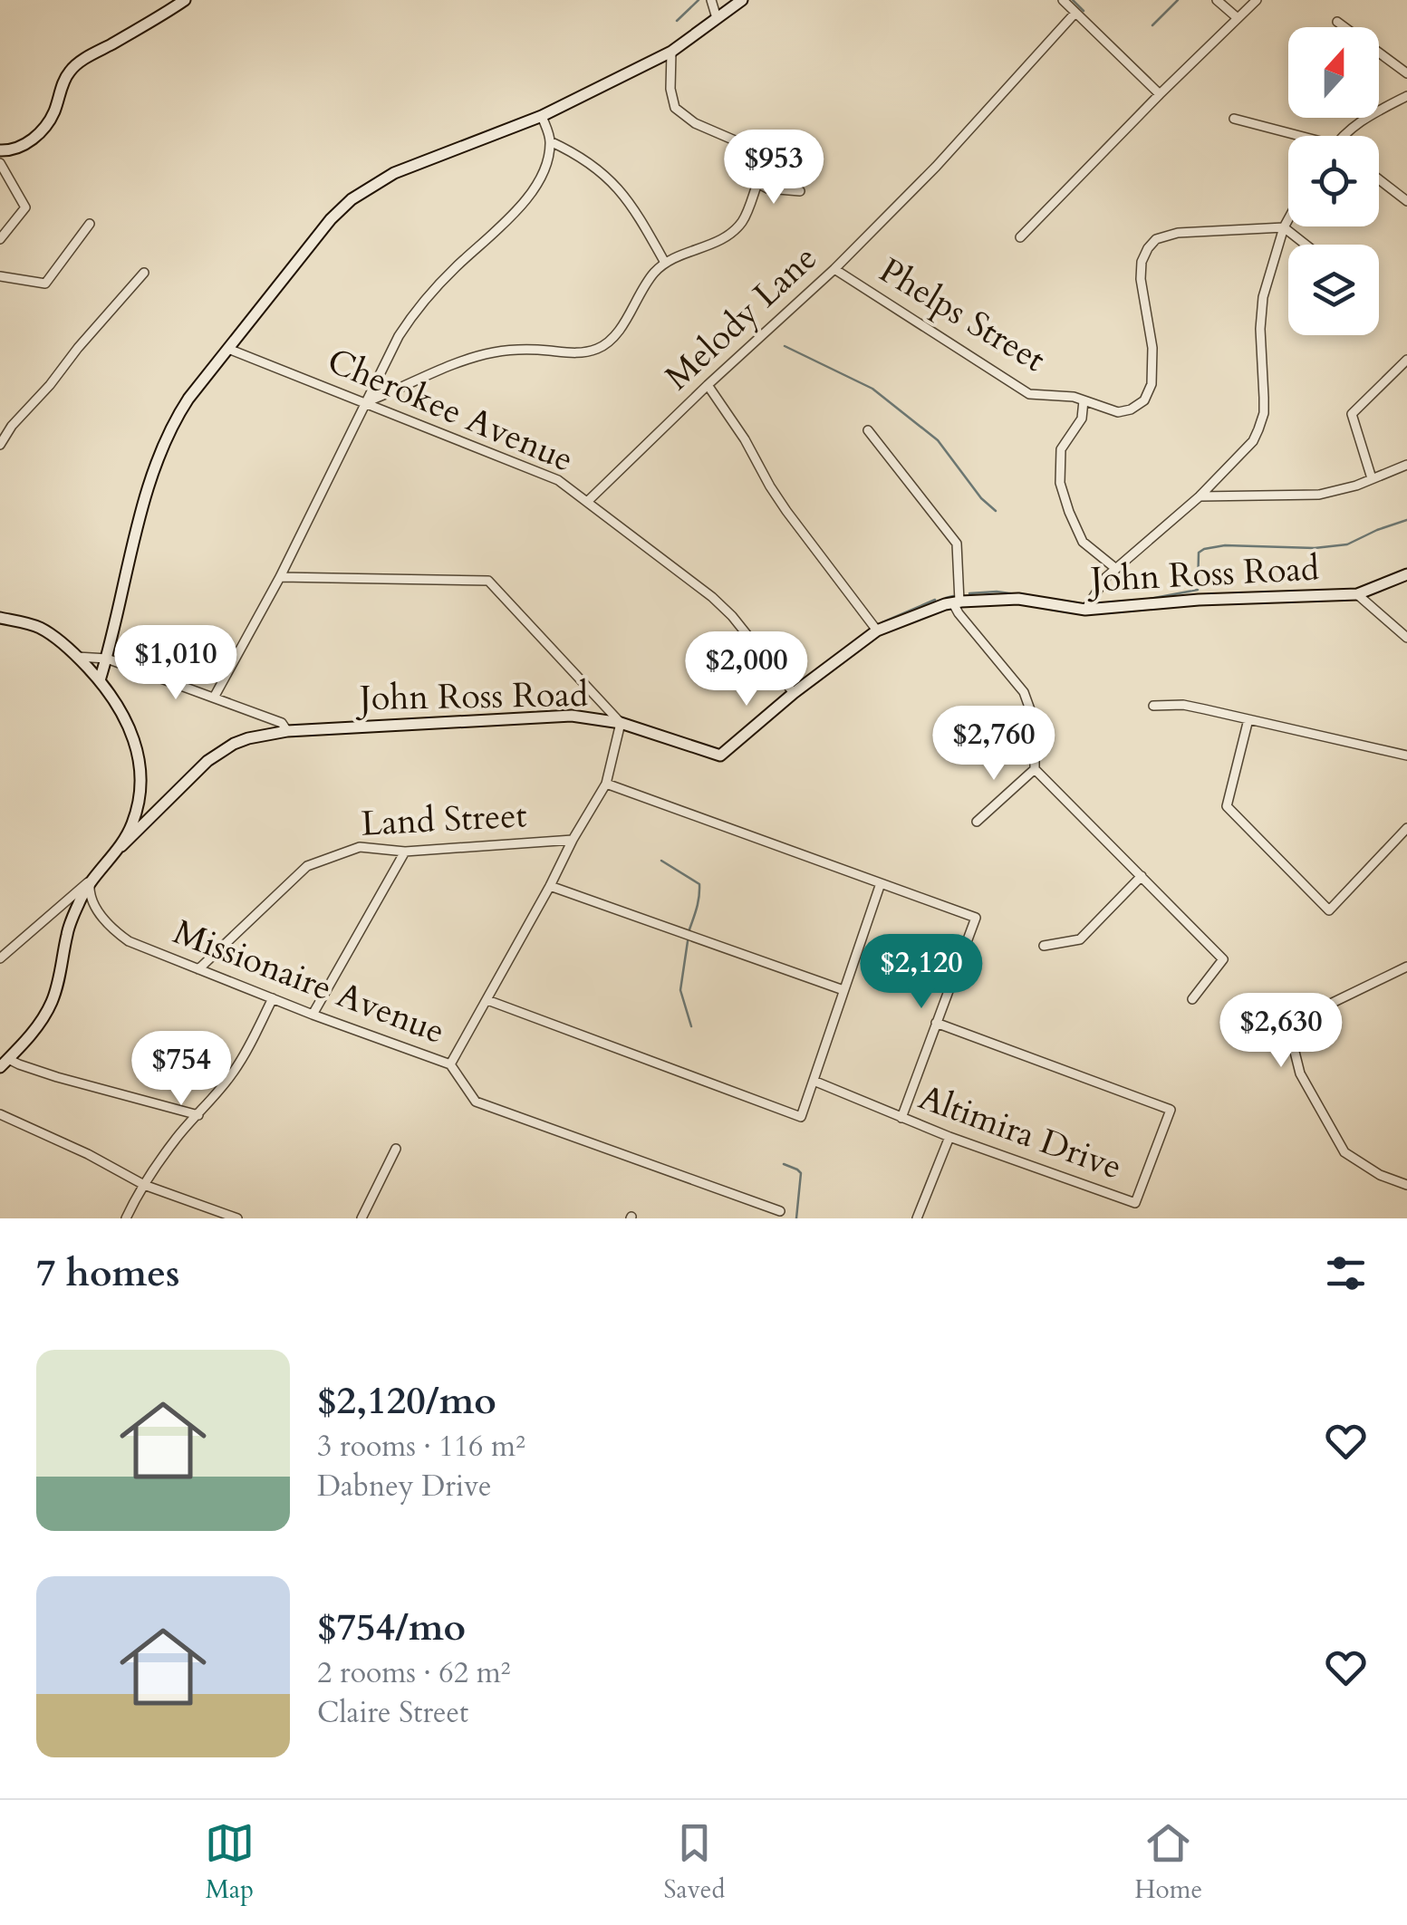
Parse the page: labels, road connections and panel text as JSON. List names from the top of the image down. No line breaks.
{"streets":{"street":["Phelps Street","Melody Lane","Cherokee Avenue","John Ross Road","Land Street","Missionaire Avenue","Altimira Drive"]},"crossings":[["Phelps Street","Melody Lane"],["Melody Lane","Cherokee Avenue"],["Cherokee Avenue","John Ross Road"],["John Ross Road","Missionaire Avenue"],["Land Street","Missionaire Avenue"]],"north":"top","page":{"price":["$953","$1,010","$2,000","$2,760","$2,120","$2,630","$754"],"heading":"7 homes","list":[{"name":"$2,120/mo","note":"3 rooms · 116 m² · Dabney Drive"},{"name":"$754/mo","note":"2 rooms · 62 m² · Claire Street"}],"tabs":["Map","Saved","Home"]}}
